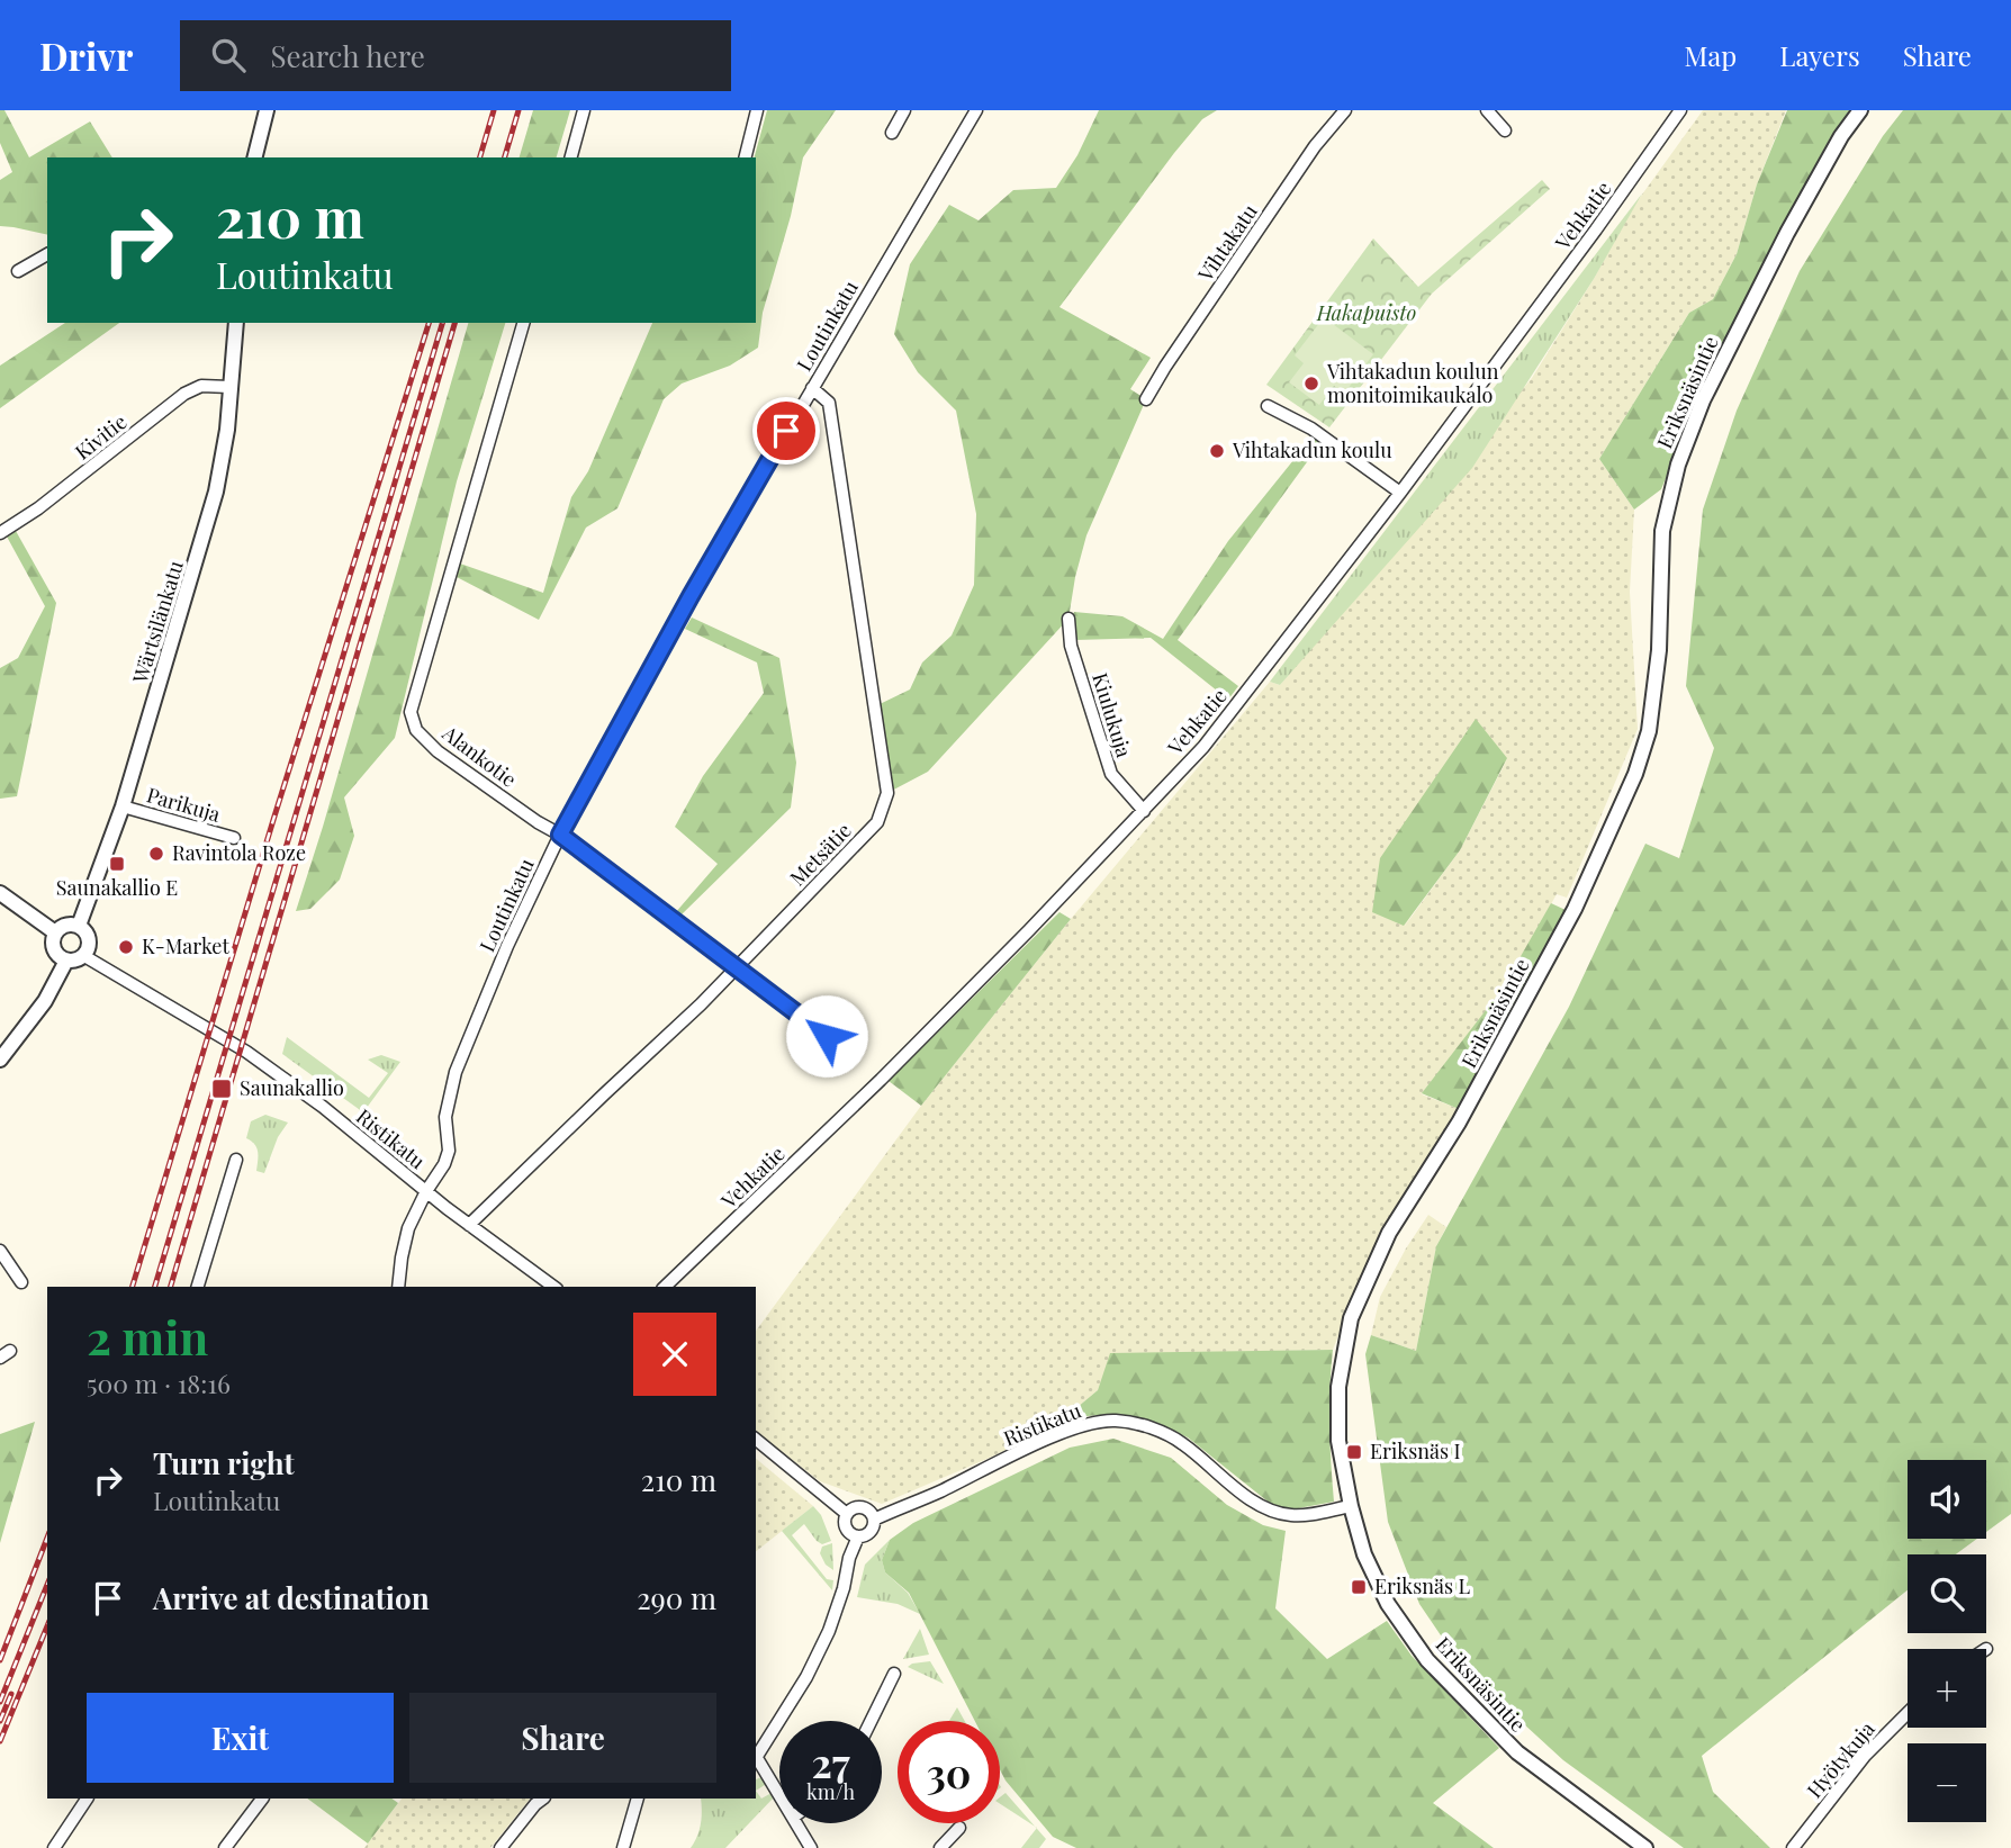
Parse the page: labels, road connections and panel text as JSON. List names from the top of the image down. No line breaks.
{"streets":{"street":["Vehkatie","Vihtakatu","Loutinkatu","Eriksnäsintie","Kivitie","Wärtsilänkatu","Kiulukuja","Alankotie","Parikuja","Metsätie","Ristikatu","Hyötykuja"]},"crossings":[["Vehkatie","Kiulukuja"],["Loutinkatu","Alankotie"],["Loutinkatu","Metsätie"],["Loutinkatu","Ristikatu"],["Eriksnäsintie","Ristikatu"],["Kivitie","Wärtsilänkatu"],["Wärtsilänkatu","Parikuja"],["Wärtsilänkatu","Ristikatu"],["Alankotie","Metsätie"],["Metsätie","Ristikatu"]],"parks":["Hakapuisto"],"places":{"other":["Vihtakadun koulun monitoimikaukalo","Vihtakadun koulu","Ravintola Roze","K-Market"],"transit":["Saunakallio E","Saunakallio","Eriksnäs I","Eriksnäs L"]},"page":{"header":"Drivr","search":"Search here","nav":["Map","Layers","Share"],"turn":["210 m","Loutinkatu"],"heading":["2 min","500 m · 18:16"],"list":[{"name":"Turn right","note":"Loutinkatu","value":"210 m"},{"name":"Arrive at destination","value":"290 m"}],"map_buttons":["+","−"],"buttons":["Exit","Share"],"speed":"27 km/h","limit":"30"}}
